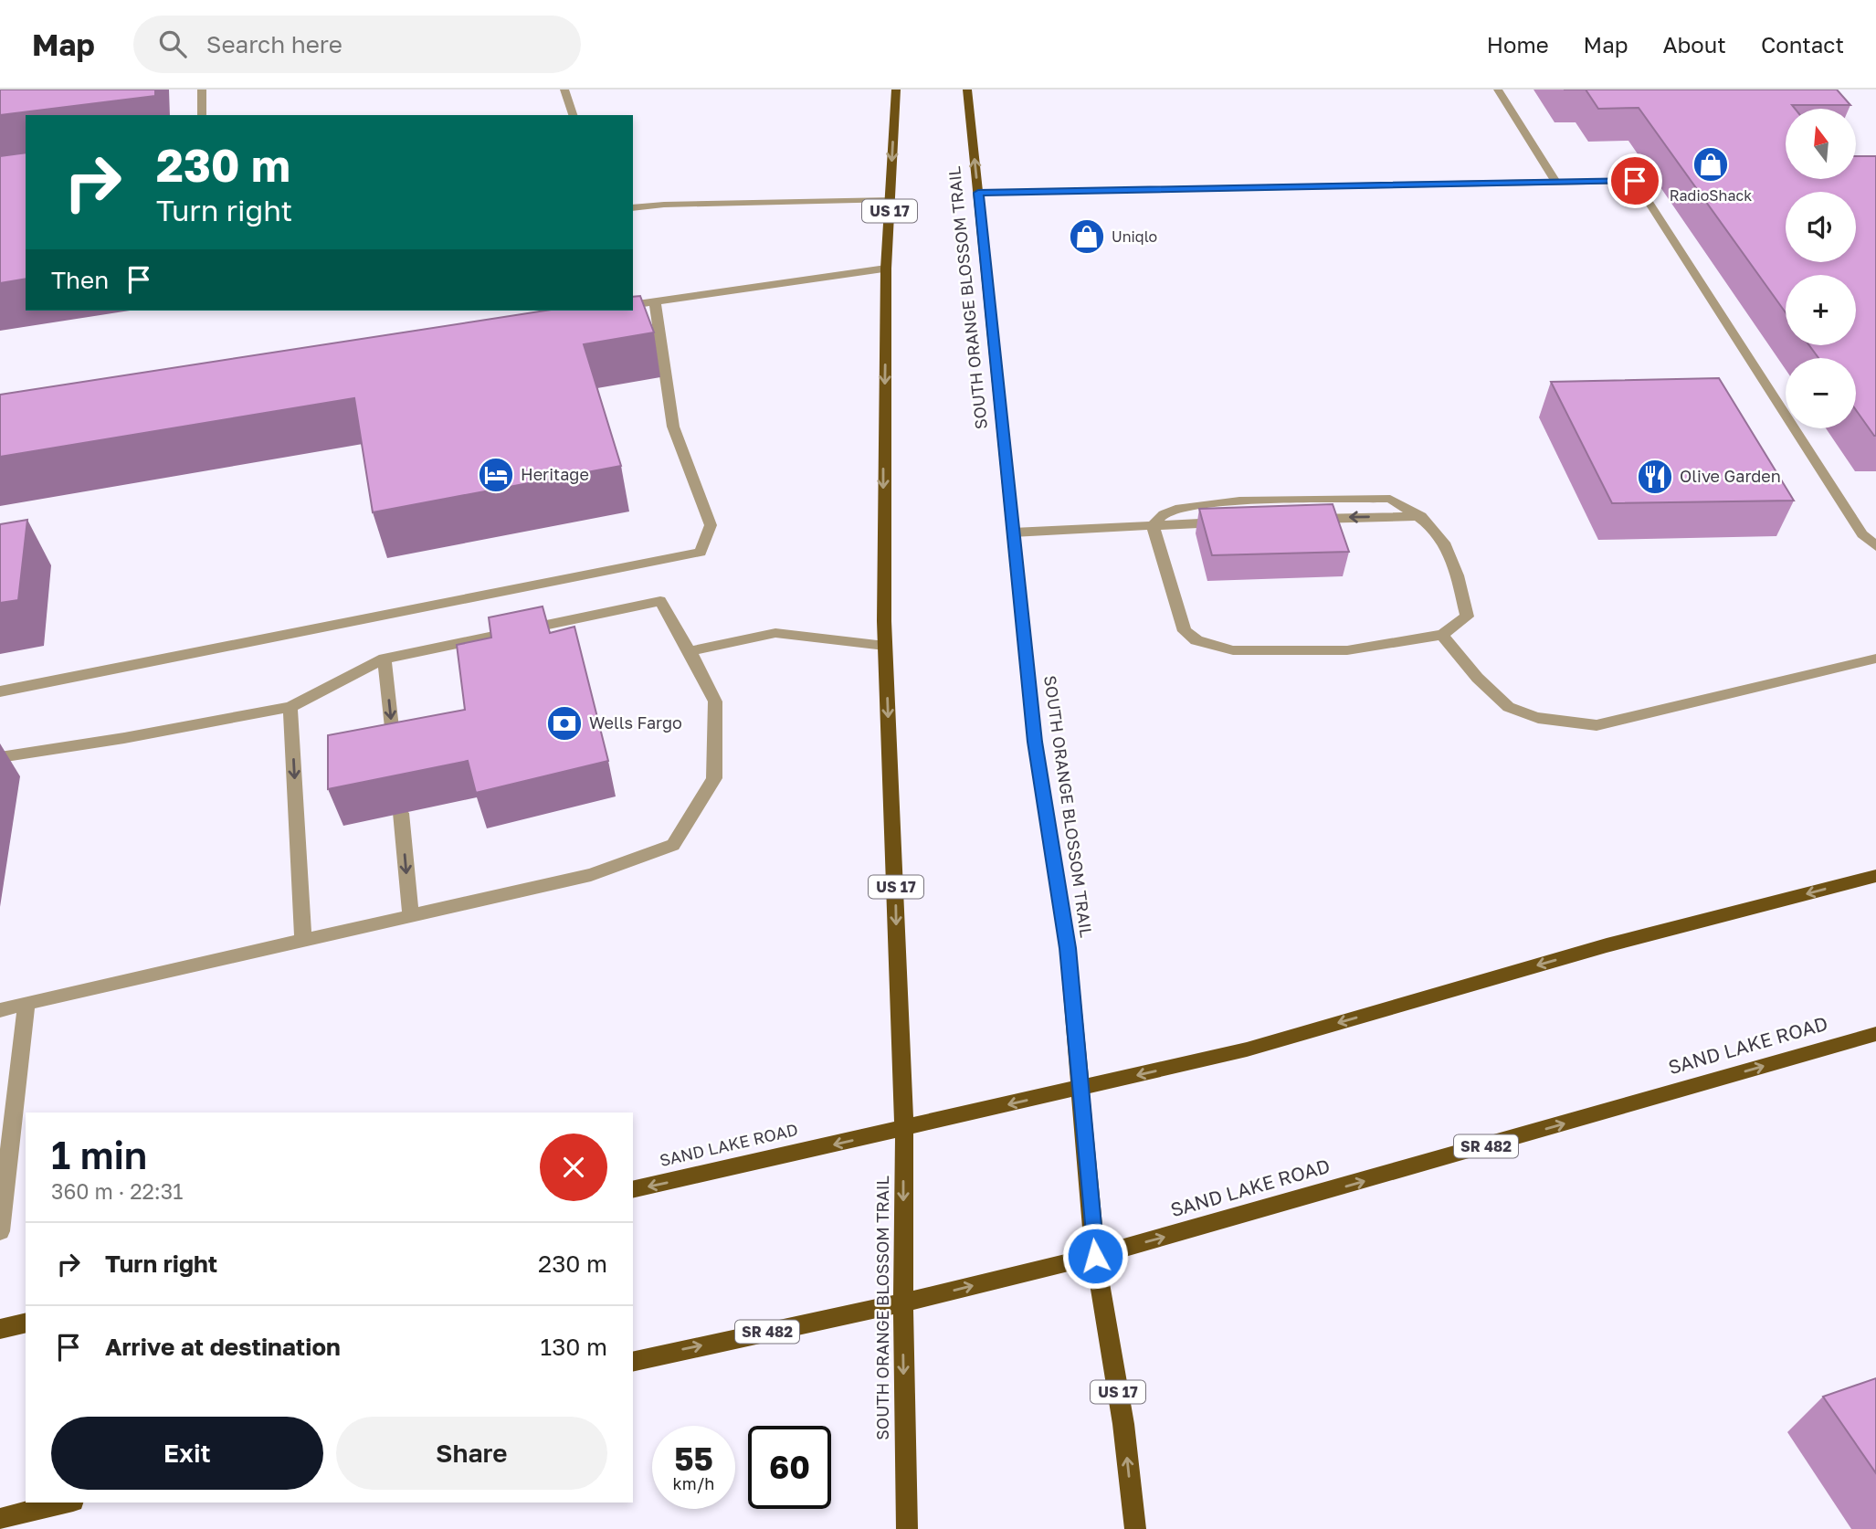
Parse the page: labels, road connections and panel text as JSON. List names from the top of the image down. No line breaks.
{"streets":{"main road":["US 17","SOUTH ORANGE BLOSSOM TRAIL","SAND LAKE ROAD","SR 482"]},"crossings":[["SOUTH ORANGE BLOSSOM TRAIL","SAND LAKE ROAD"]],"places":{"shop":["RadioShack","Uniqlo"],"hotel":["Heritage"],"restaurant":["Olive Garden"],"bank":["Wells Fargo"]},"north":"top","page":{"header":"Map","search":"Search here","nav":["Home","Map","About","Contact"],"map_buttons":["+","−"],"turn":["230 m","Turn right"],"then":"Then","heading":["1 min","360 m · 22:31"],"list":[{"name":"Turn right","value":"230 m"},{"name":"Arrive at destination","value":"130 m"}],"buttons":["Exit","Share"],"speed":"55 km/h","limit":"60"}}
